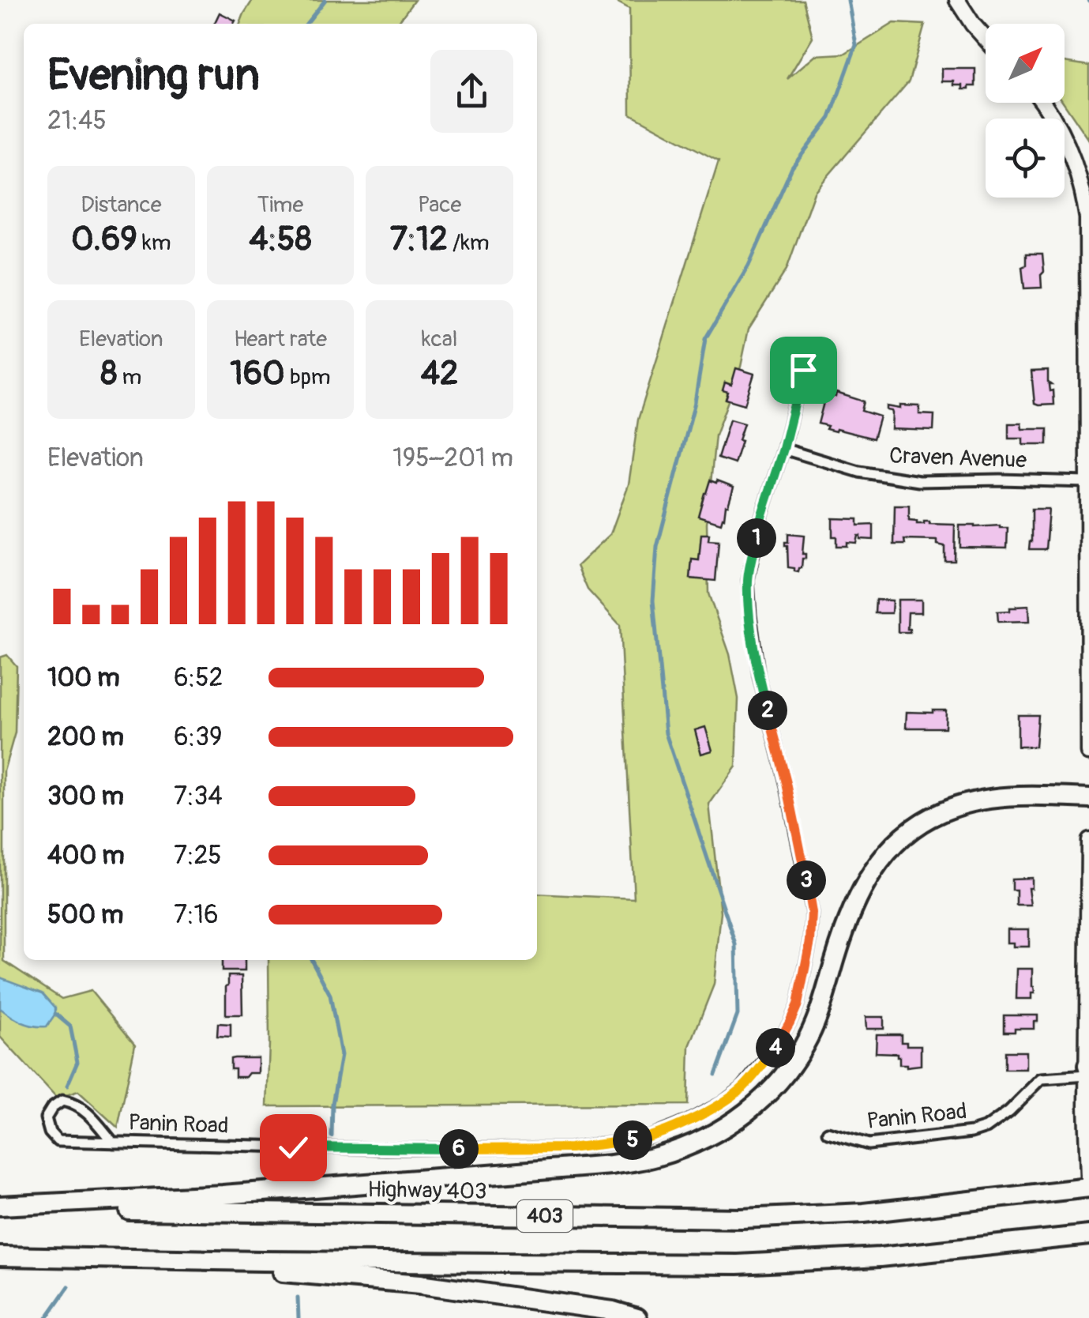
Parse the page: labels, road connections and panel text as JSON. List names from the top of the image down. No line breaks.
{"streets":{"highway":["Highway 403","403"],"street":["Craven Avenue","Panin Road"]},"crossings":[["Craven Avenue","Panin Road"]],"north":"top right","page":{"heading":["Evening run","21:45"],"stats":[["Distance","0.69 km"],["Time","4:58"],["Pace","7:12 /km"],["Elevation","8 m"],["Heart rate","160 bpm"],["kcal","42"]],"chart":["Elevation","195–201 m"],"pins":["1","2","3","4","5","6"],"list":[{"name":"100 m","note":"6:52"},{"name":"200 m","note":"6:39"},{"name":"300 m","note":"7:34"},{"name":"400 m","note":"7:25"},{"name":"500 m","note":"7:16"}]}}
